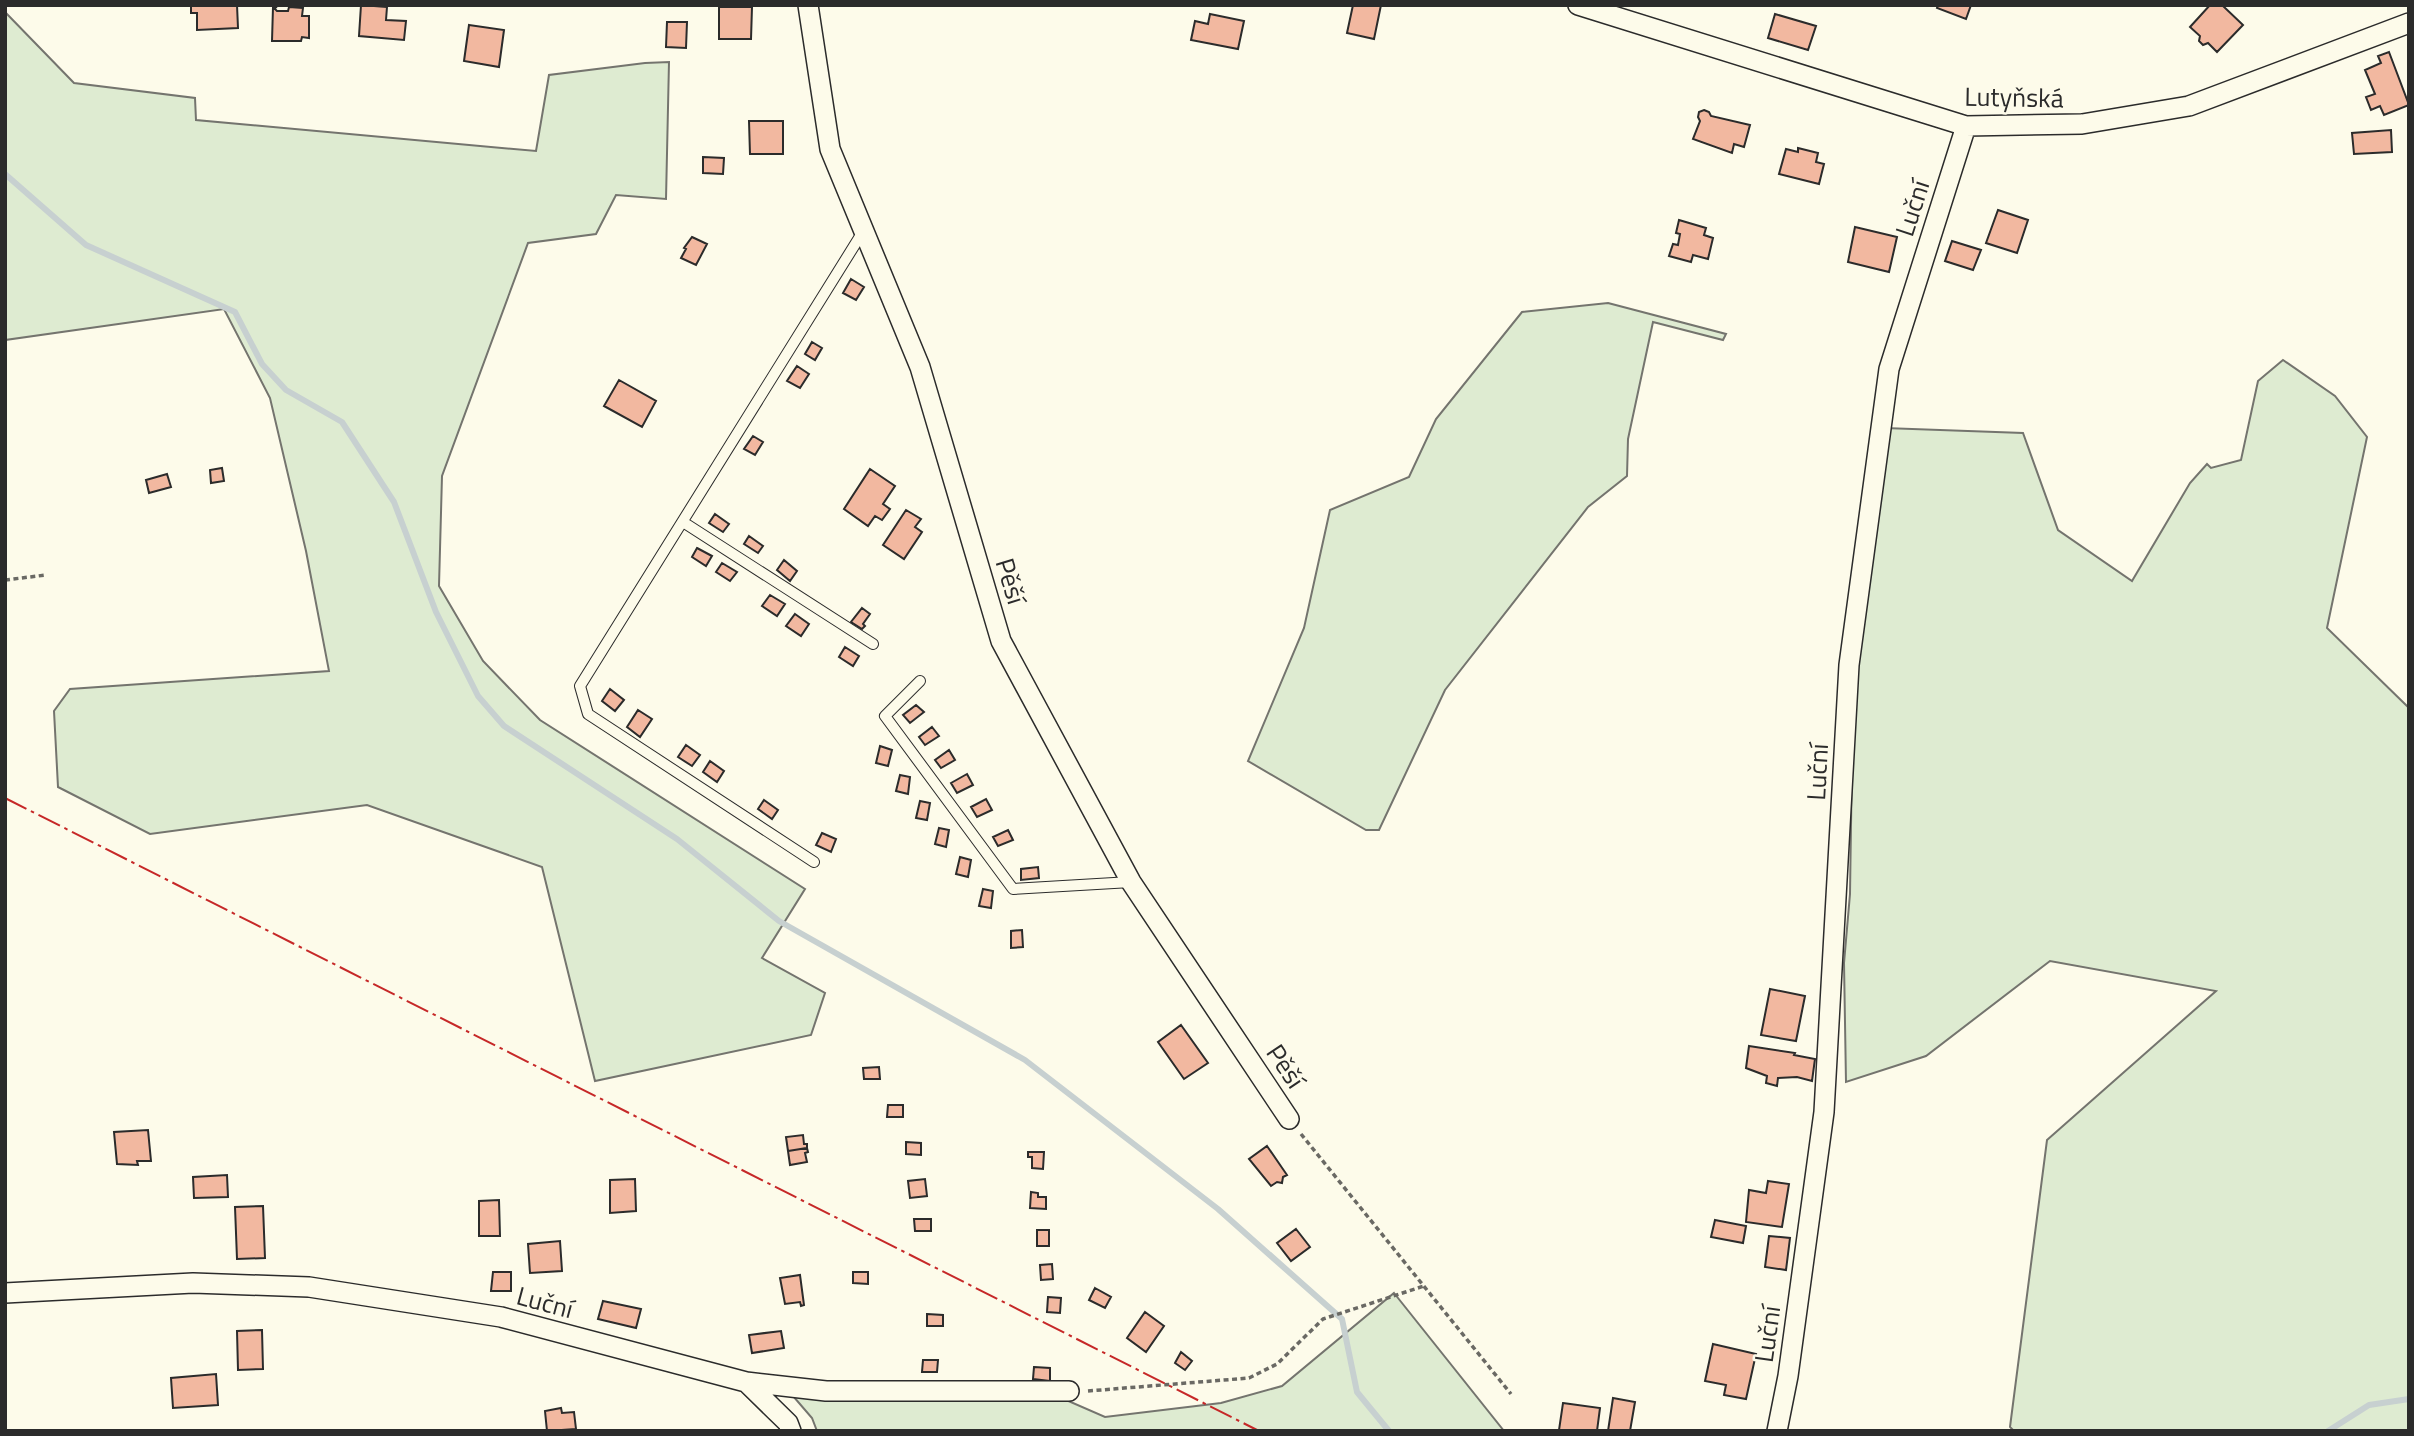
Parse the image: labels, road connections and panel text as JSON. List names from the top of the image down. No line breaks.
{"streets":{"street":["Lutyňská","Luční","Pěší"]},"crossings":[["Lutyňská","Luční"]]}
